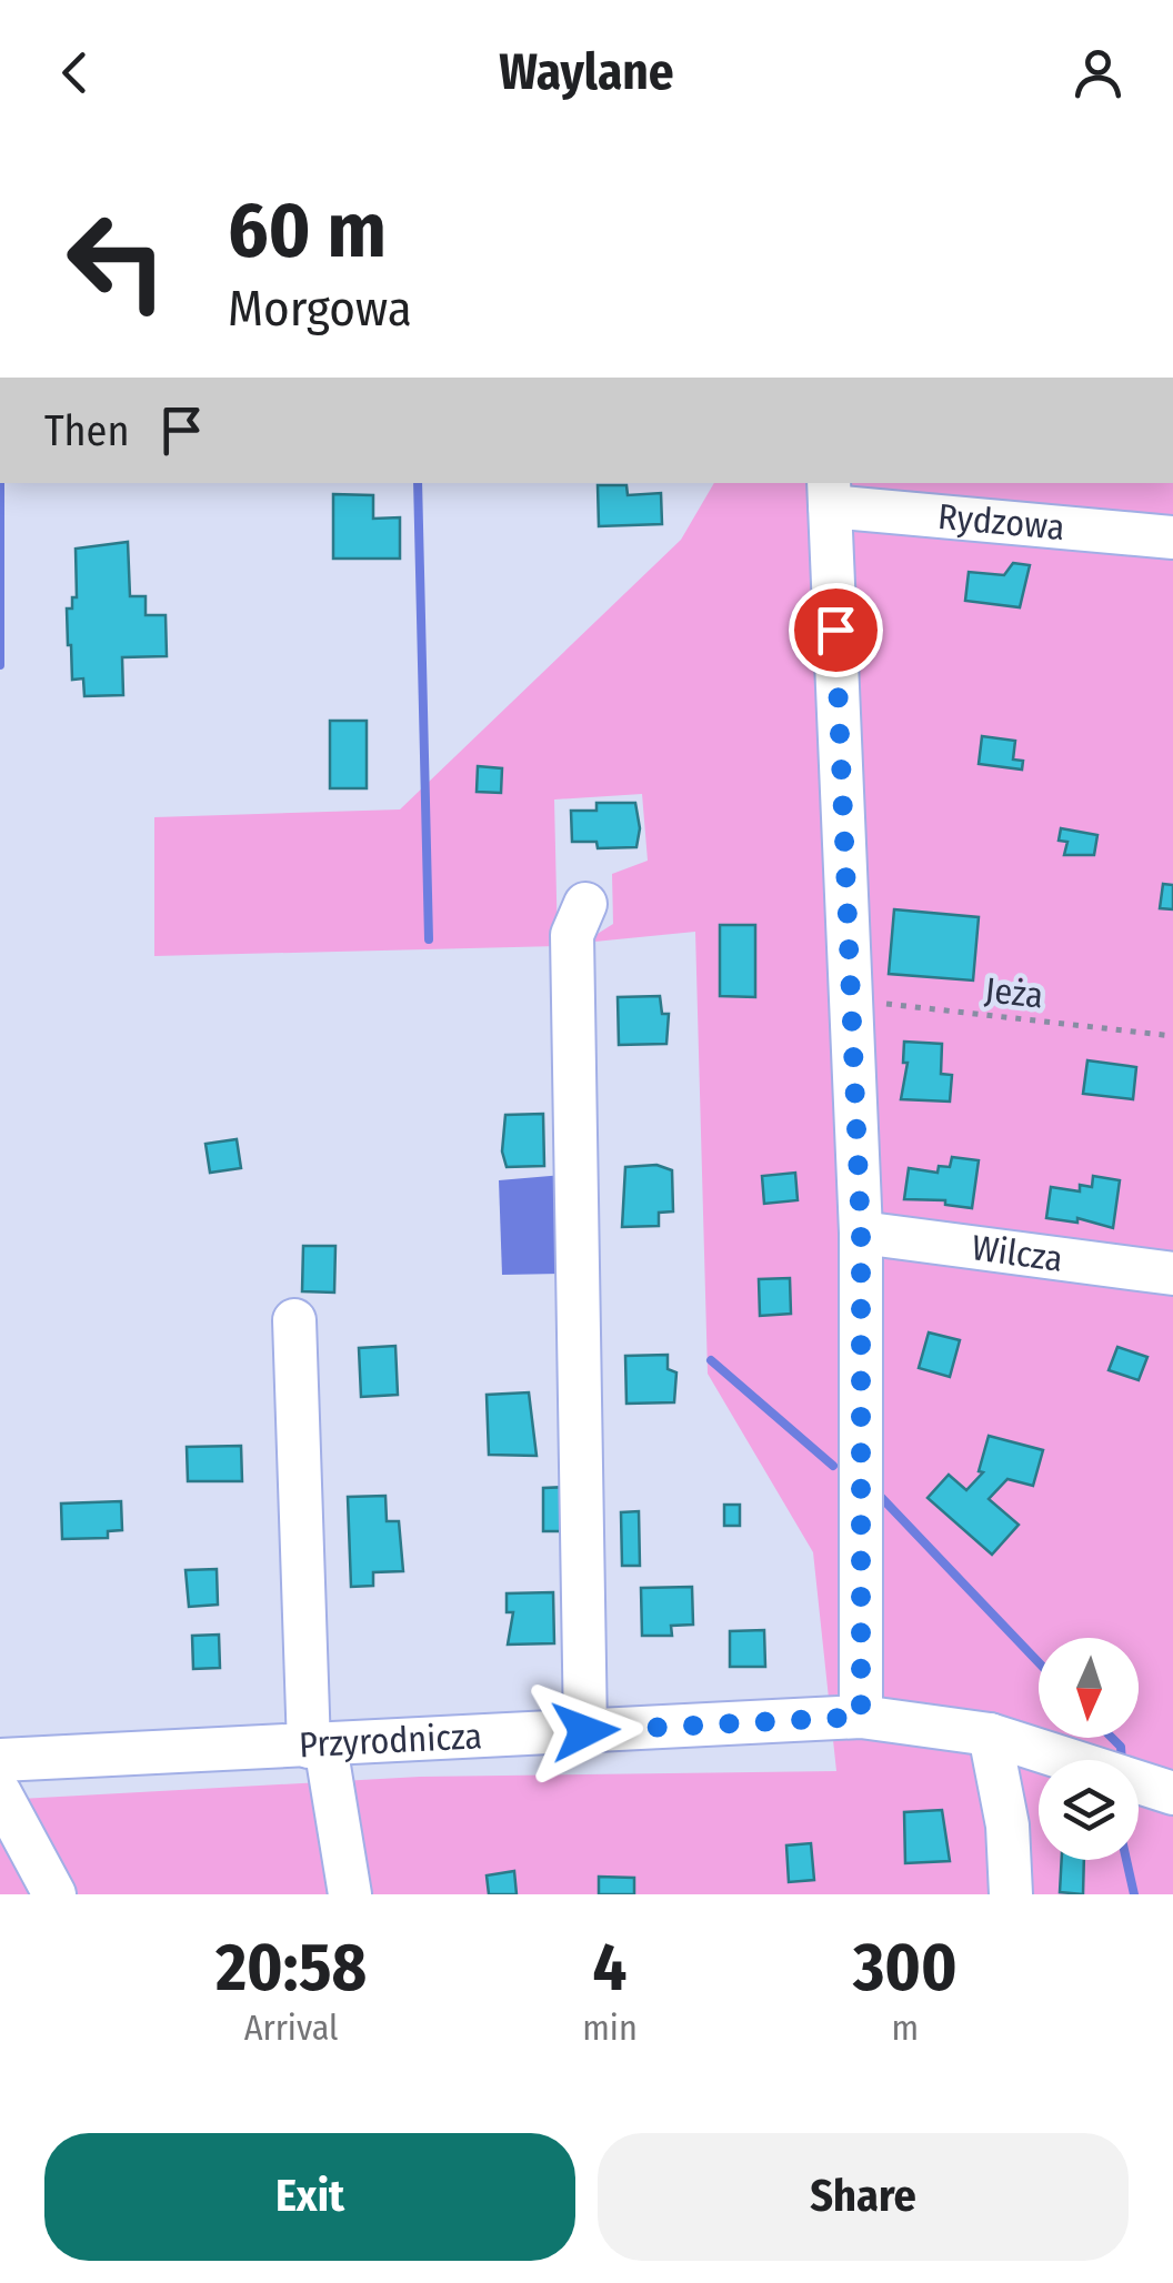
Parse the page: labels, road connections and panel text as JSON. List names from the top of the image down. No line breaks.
{"streets":{"street":["Rydzowa","Wilcza","Przyrodnicza"],"path":["Jeża"]},"north":"bottom","page":{"header":"Waylane","turn":["60 m","Morgowa"],"then":"Then","eta":["20:58","Arrival","4","min","300","m"],"buttons":["Exit","Share"]}}
